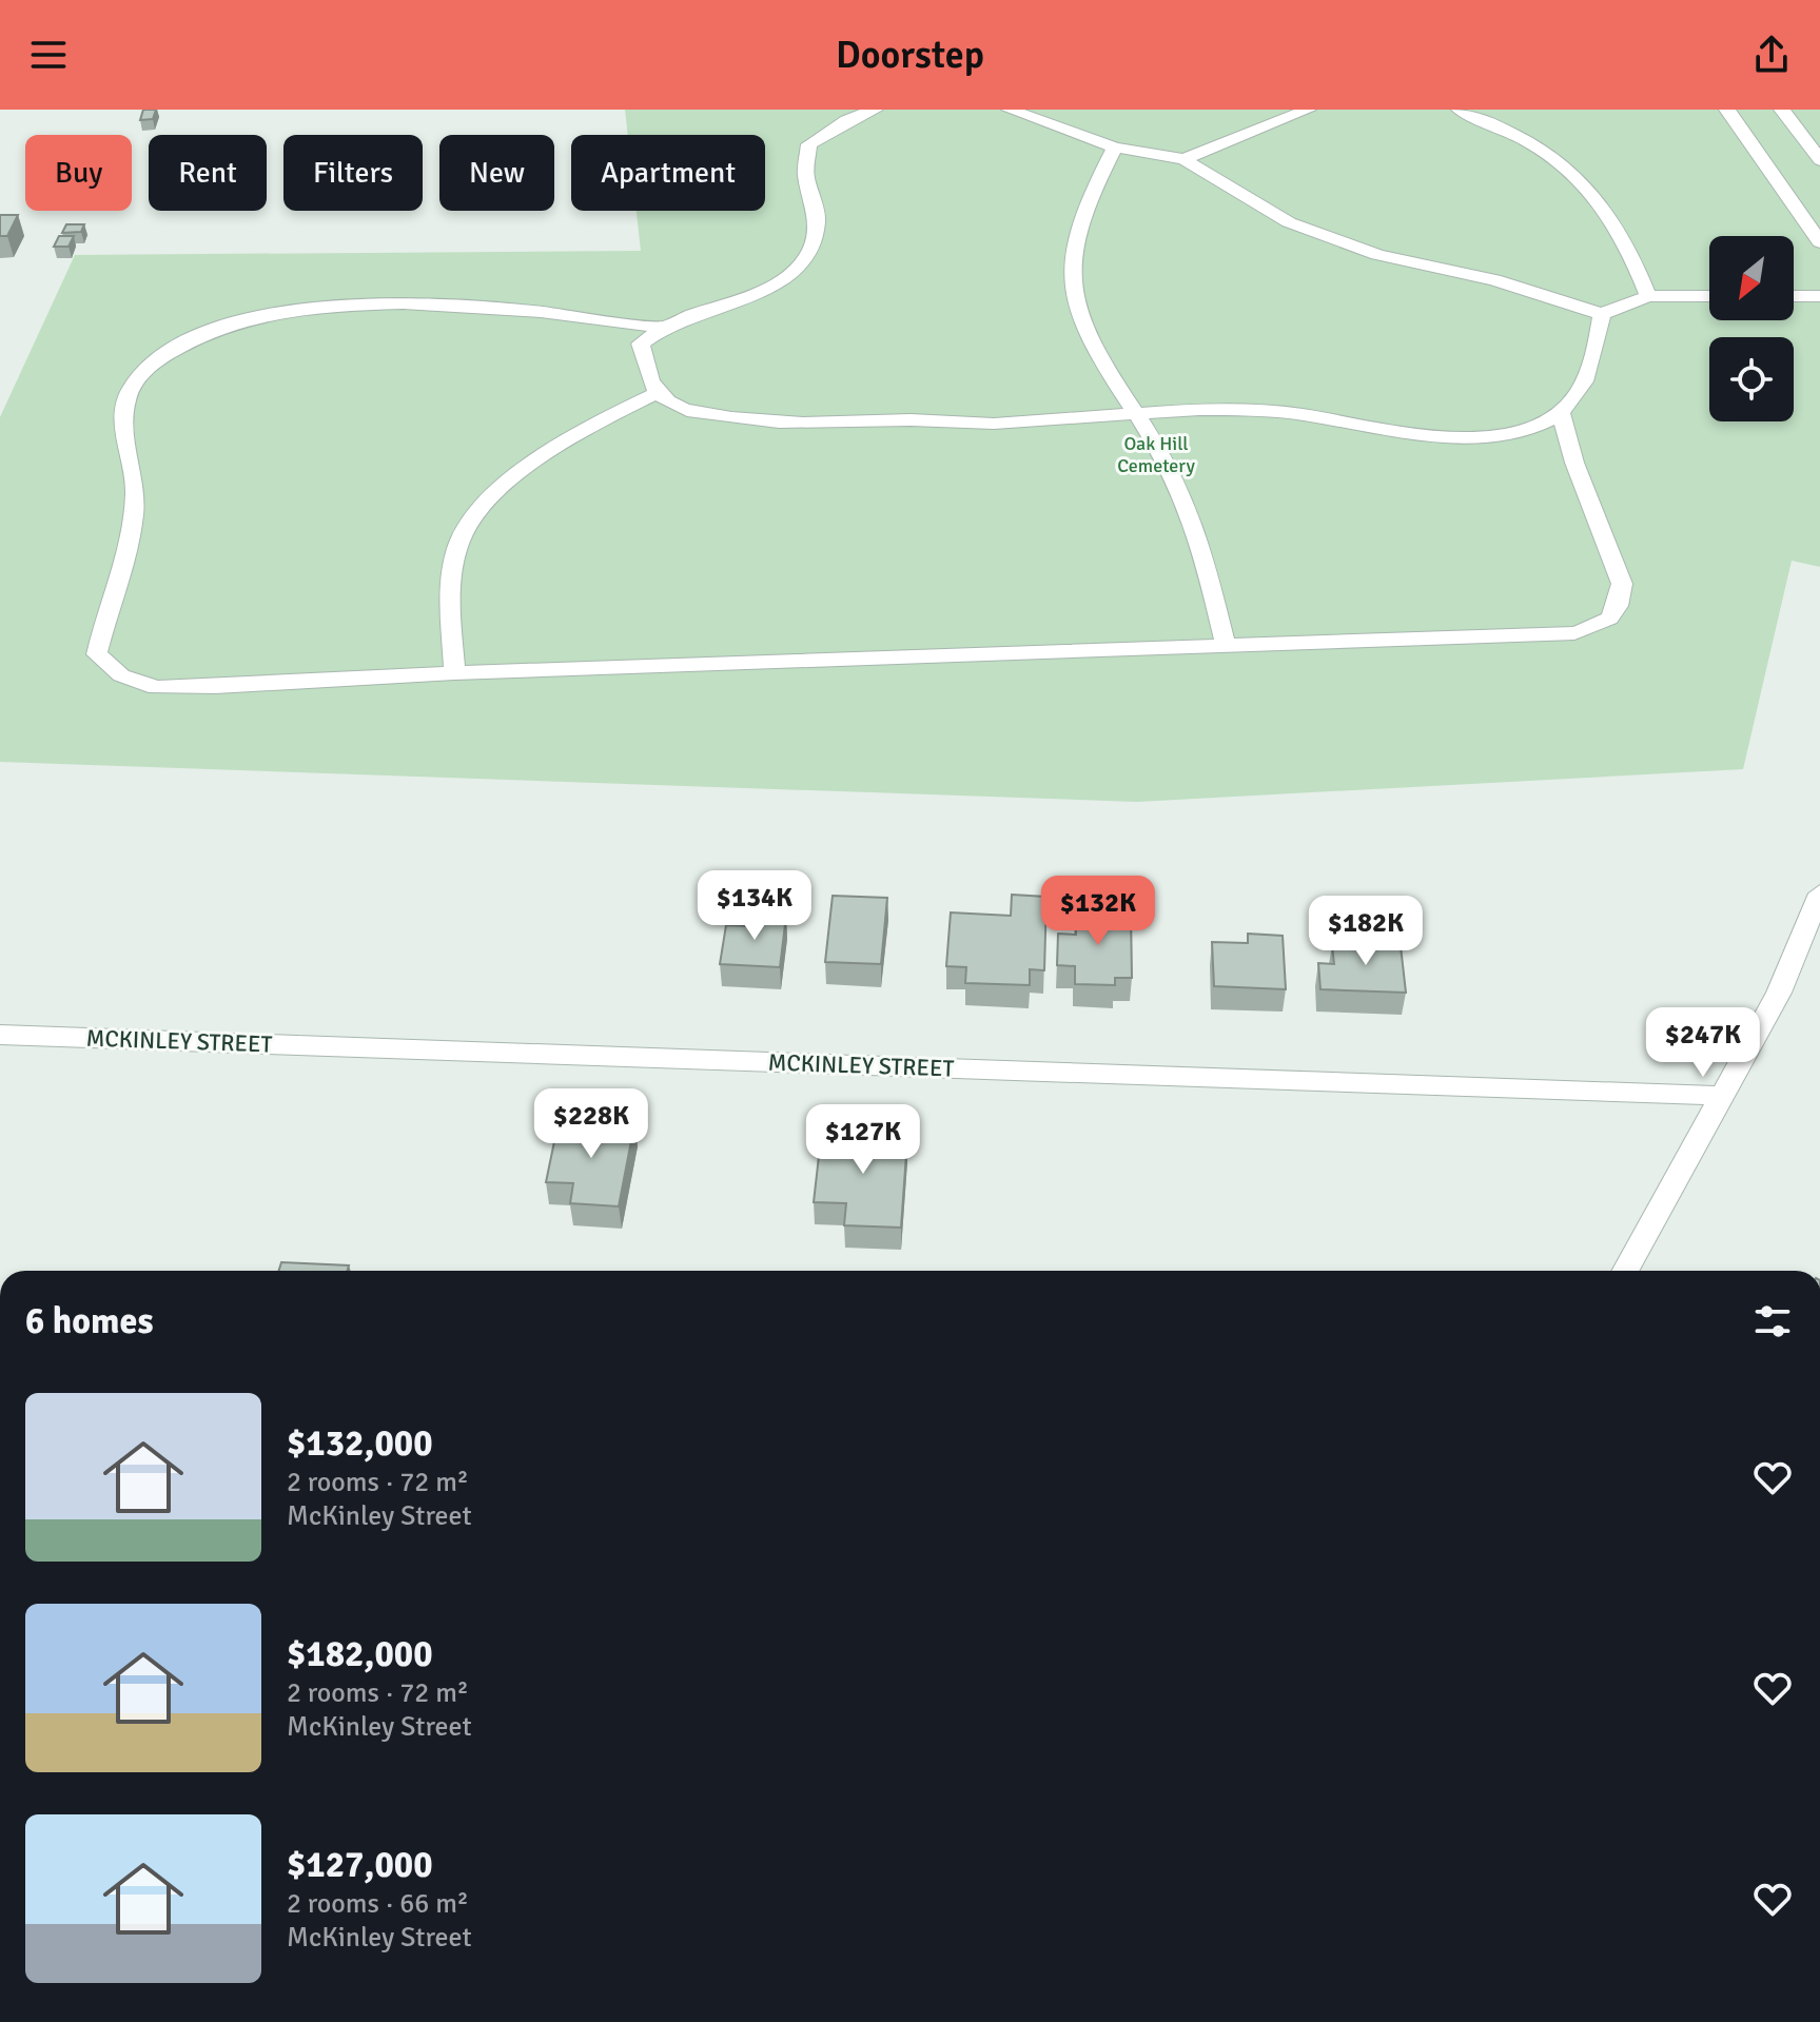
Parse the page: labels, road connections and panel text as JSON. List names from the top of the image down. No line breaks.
{"streets":{"street":["MCKINLEY STREET"]},"parks":["Oak Hill Cemetery"],"north":"bottom left","page":{"header":"Doorstep","chip":["Buy","Rent","Filters","New","Apartment"],"price":["$134K","$132K","$182K","$247K","$228K","$127K"],"heading":"6 homes","list":[{"name":"$132,000","note":"2 rooms · 72 m² · McKinley Street"},{"name":"$182,000","note":"2 rooms · 72 m² · McKinley Street"},{"name":"$127,000","note":"2 rooms · 66 m² · McKinley Street"}]}}
